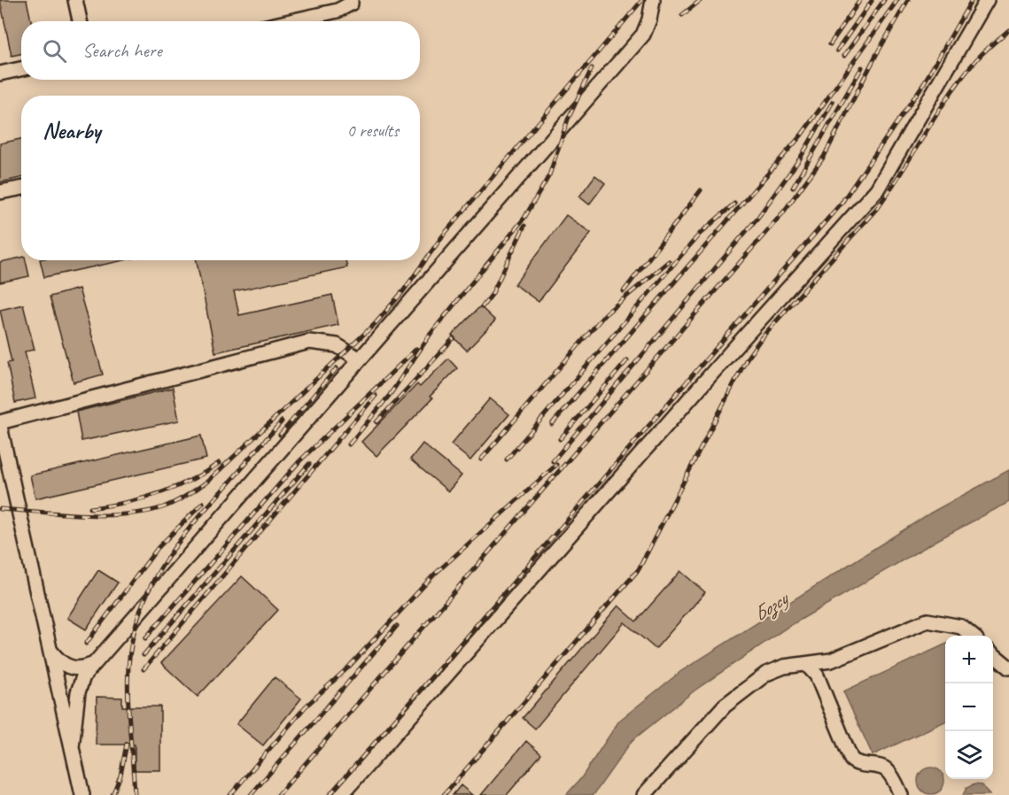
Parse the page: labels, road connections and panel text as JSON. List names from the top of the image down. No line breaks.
{"water":["Бозсу"],"page":{"search":"Search here","heading":["Nearby","0 results"],"map_buttons":["+","−"]}}
